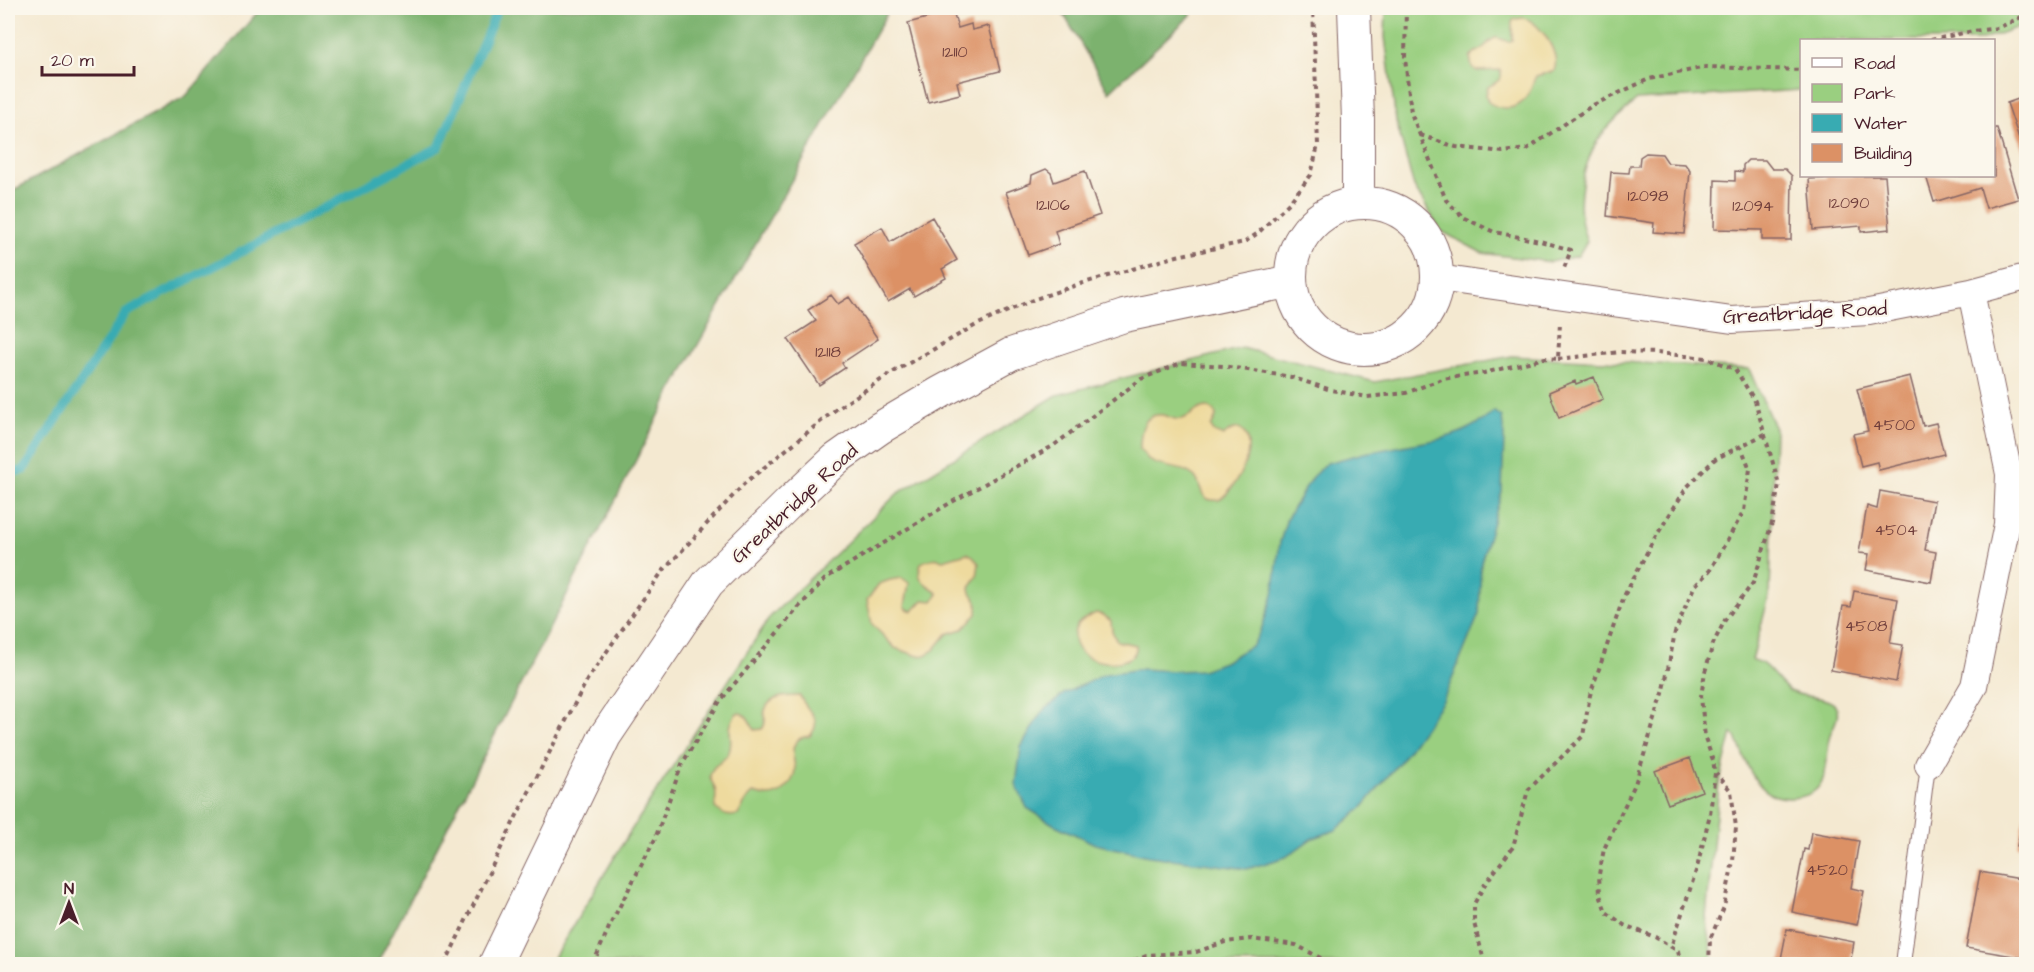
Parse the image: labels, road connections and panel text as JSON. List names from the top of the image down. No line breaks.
{"streets":{"street":["Greatbridge Road"]},"house_numbers":["12110","12098","12090","12106","12094","12118","4500","4504","4508","4520"],"legend":["Road","Park","Water","Building"],"scale_bar":"20 m","north":"top"}
